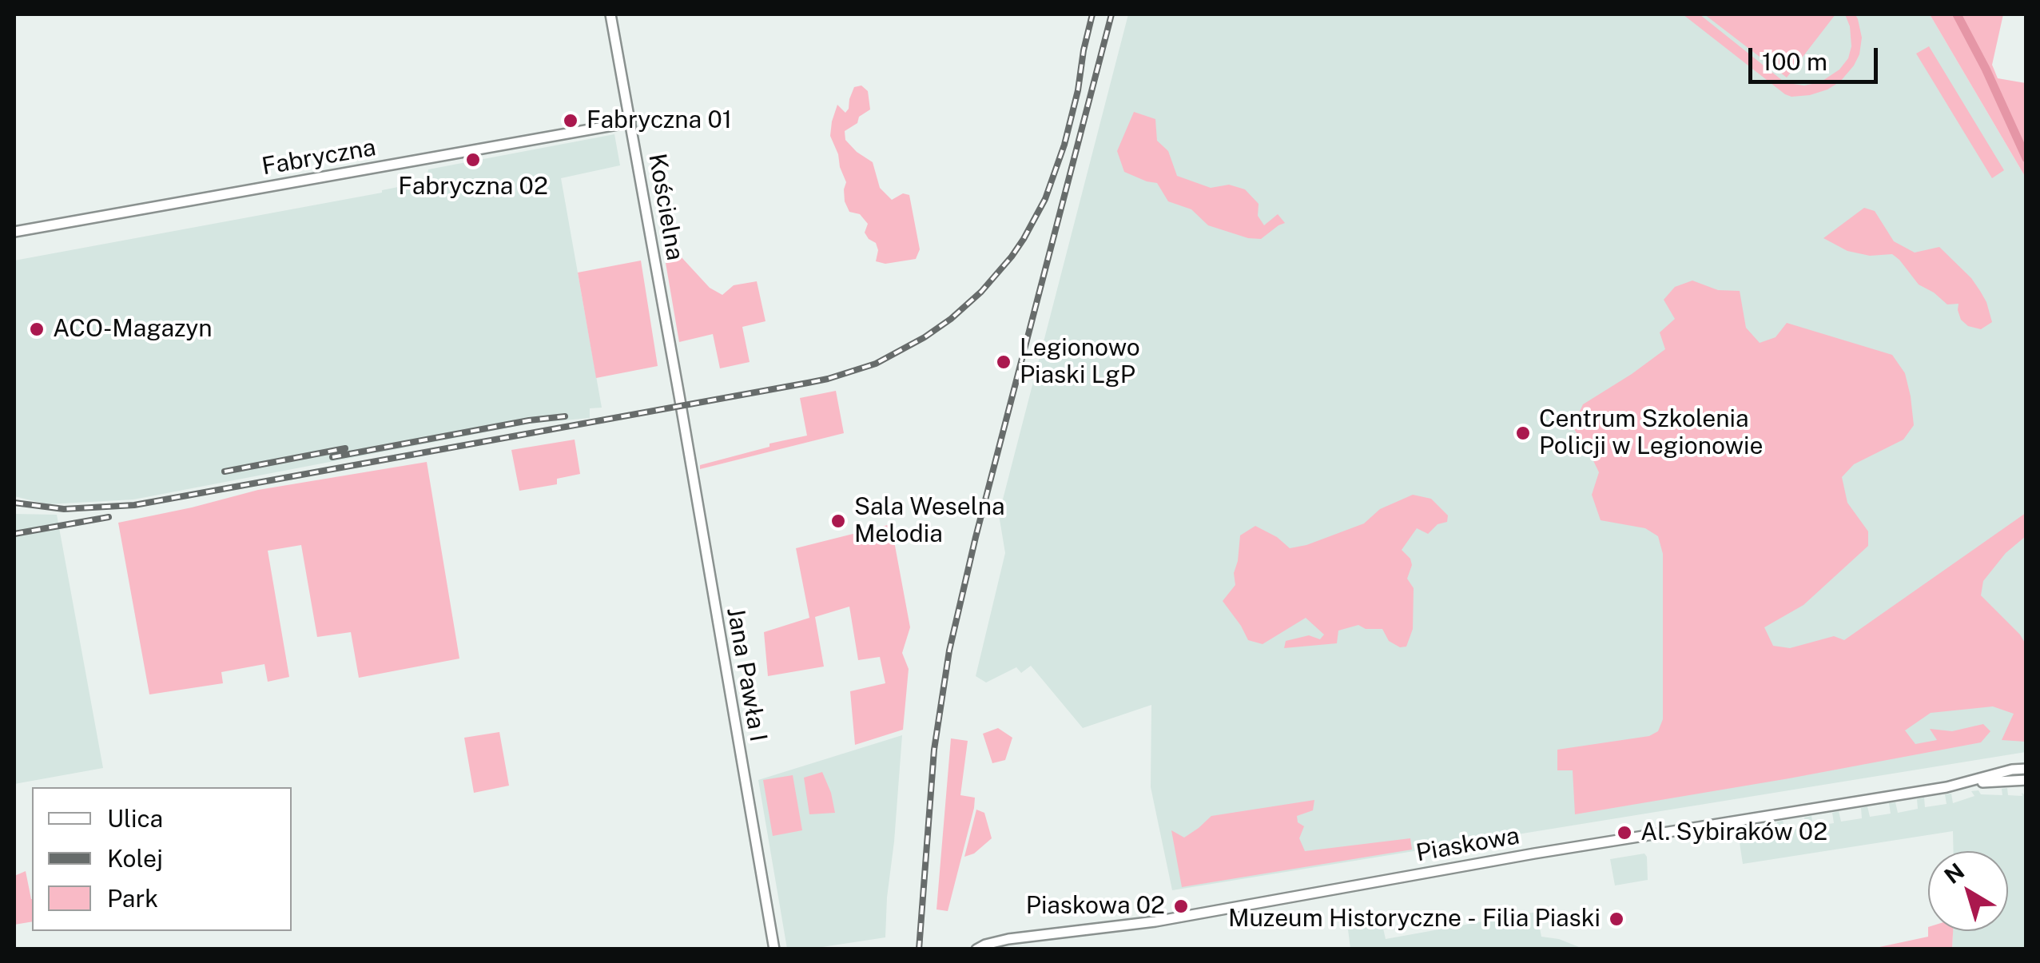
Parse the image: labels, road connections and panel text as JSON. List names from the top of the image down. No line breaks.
{"streets":{"street":["Fabryczna","Kościelna","Jana Pawła I","Piaskowa"]},"crossings":[["Fabryczna","Kościelna"],["Kościelna","Jana Pawła I"]],"places":["Fabryczna 01","Fabryczna 02","ACO-Magazyn","Legionowo Piaski LgP","Centrum Szkolenia Policji w Legionowie","Sala Weselna Melodia","Al. Sybiraków 02","Piaskowa 02","Muzeum Historyczne - Filia Piaski"],"legend":["Ulica","Kolej","Park"],"scale_bar":"100 m","north":"top left"}
